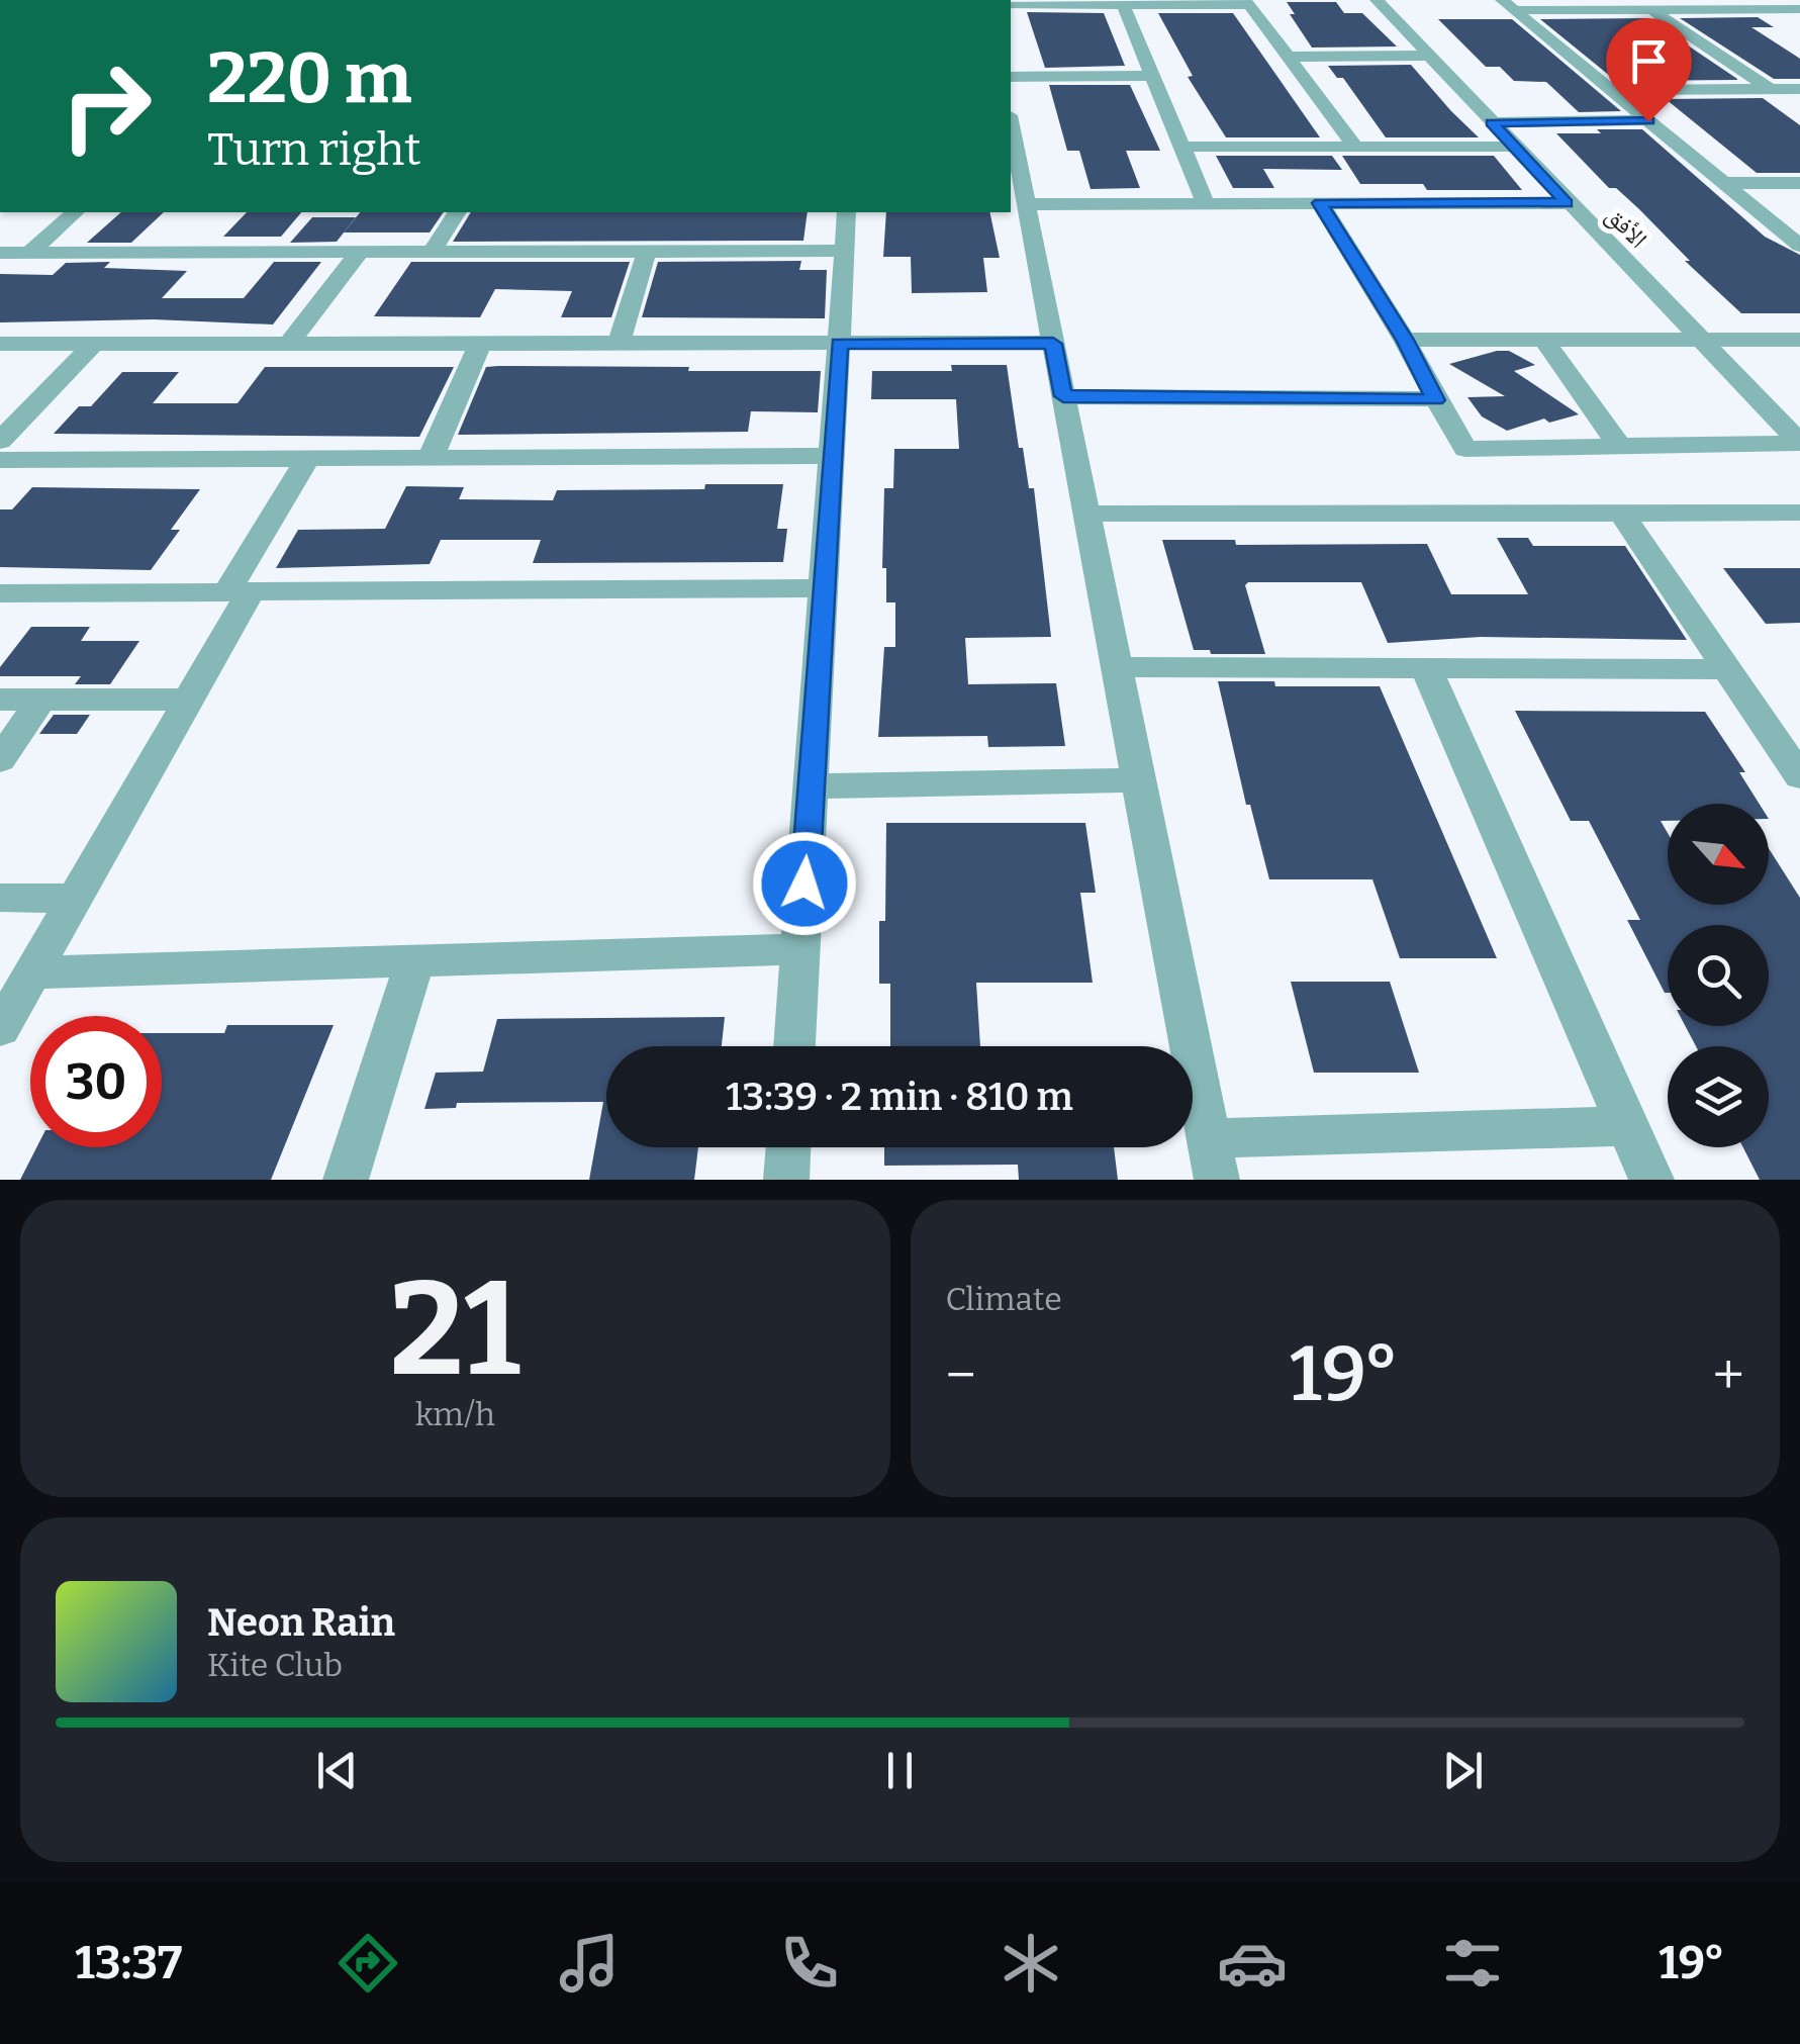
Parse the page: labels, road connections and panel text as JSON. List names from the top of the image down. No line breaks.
{"streets":{"street":["الأفق"]},"north":"bottom right","page":{"turn":["220 m","Turn right"],"limit":"30","trip":"13:39 · 2 min · 810 m","tile":[["21","km/h"],"Climate"],"heat":["−","19°","+"],"song":["Neon Rain","Kite Club"],"tabs":["13:37","19°"]}}
